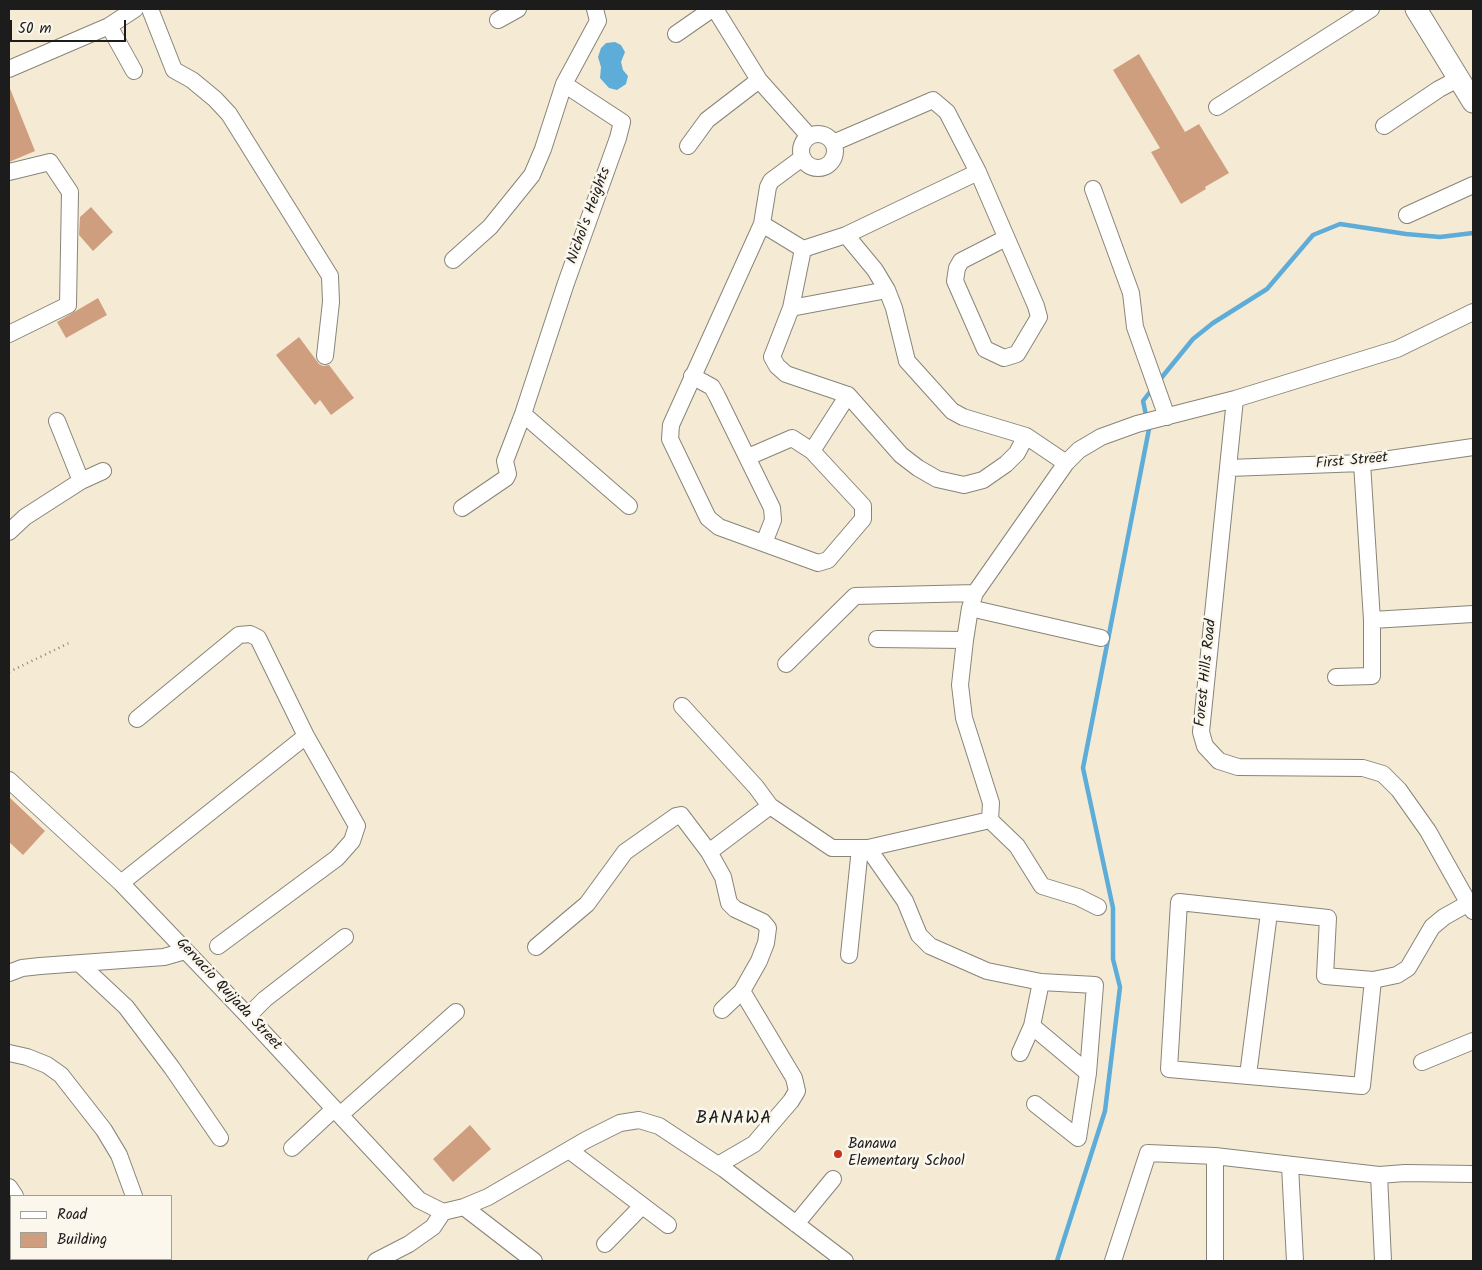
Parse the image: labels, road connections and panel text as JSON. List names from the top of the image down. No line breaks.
{"streets":{"street":["Nichol's Heights","First Street","Forest Hills Road","Gervacio Quijada Street"]},"crossings":[["First Street","Forest Hills Road"]],"districts":["BANAWA"],"places":["Banawa Elementary School"],"legend":["Road","Building"],"scale_bar":"50 m"}
